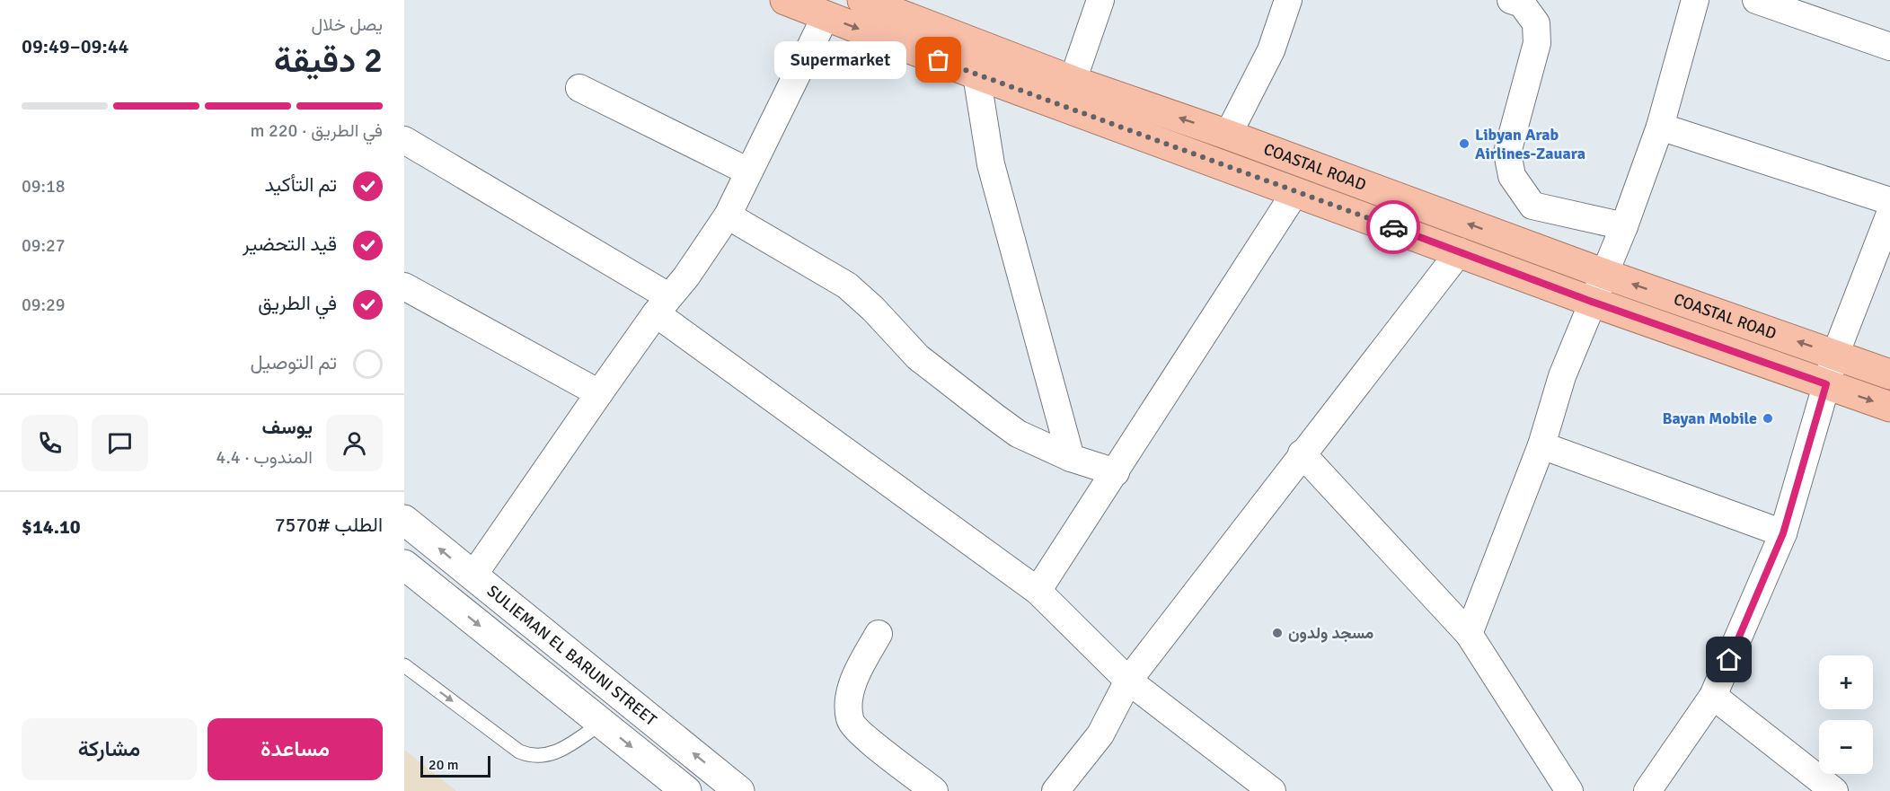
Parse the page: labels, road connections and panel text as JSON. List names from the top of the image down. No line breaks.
{"streets":{"highway":["COASTAL ROAD"],"street":["SULIEMAN EL BARUNI STREET"]},"places":["Supermarket","Libyan Arab Airlines-Zauara","Bayan Mobile","مسجد ولدون"],"scale_bar":"20 m","page":{"heading":["2 دقيقة","يصل خلال","09:44–09:49"],"panel":["يوسف","المندوب · 4.4","الطلب #7570","$14.10"],"bubble":"Supermarket","bar":"في الطريق · 220 m","list":[["تم التأكيد","09:18"],["قيد التحضير","09:27"],["في الطريق","09:29"],"تم التوصيل"],"map_buttons":["+","−"],"buttons":["مساعدة","مشاركة"],"scale":"20 m"}}
